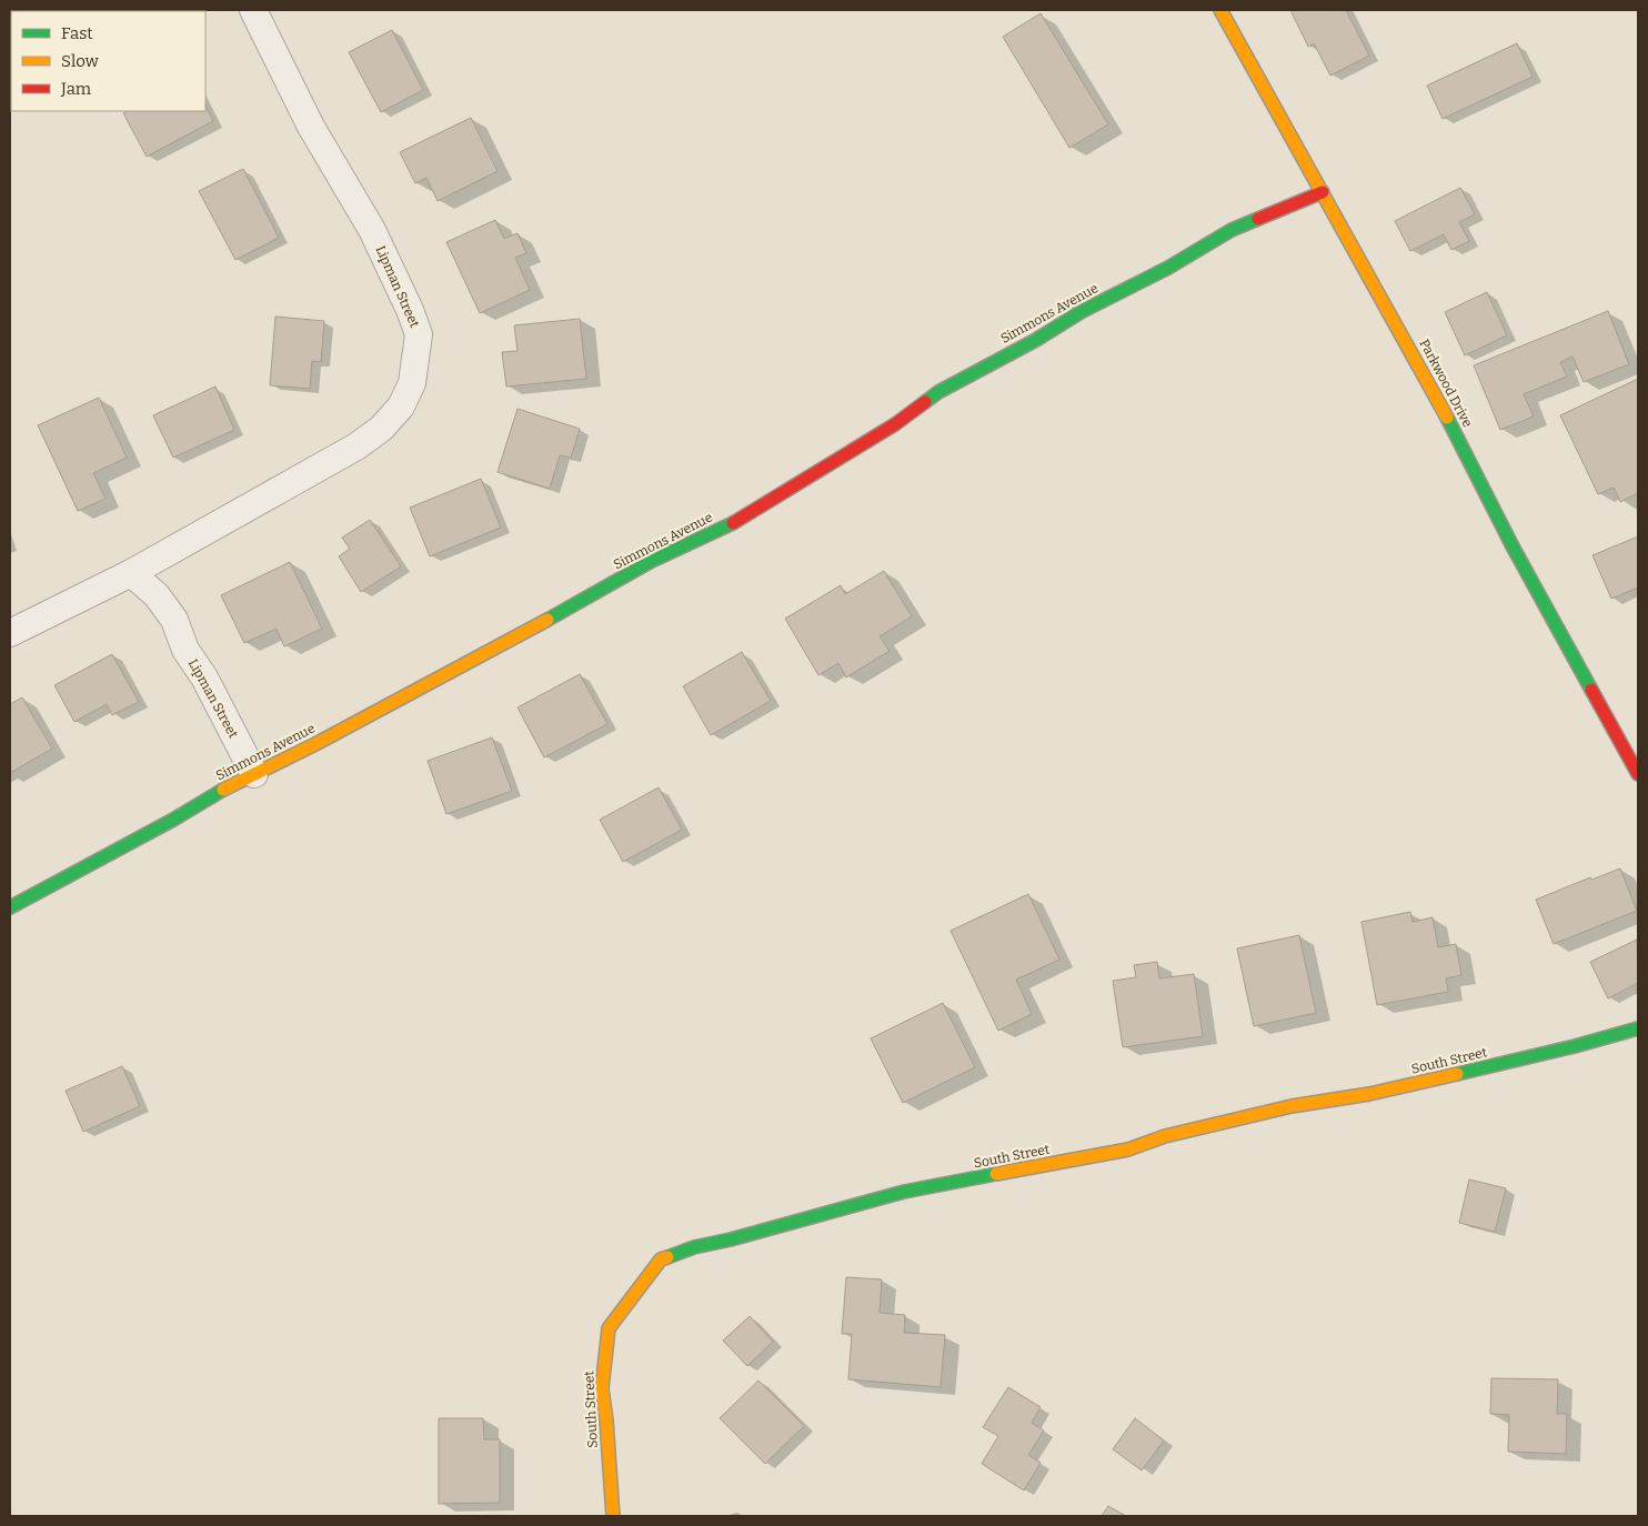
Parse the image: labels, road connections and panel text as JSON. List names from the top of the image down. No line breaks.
{"streets":{"street":["Lipman Street","Simmons Avenue","Parkwood Drive","South Street"]},"crossings":[["Lipman Street","Simmons Avenue"],["Simmons Avenue","Parkwood Drive"]],"legend":["Fast","Slow","Jam"]}
